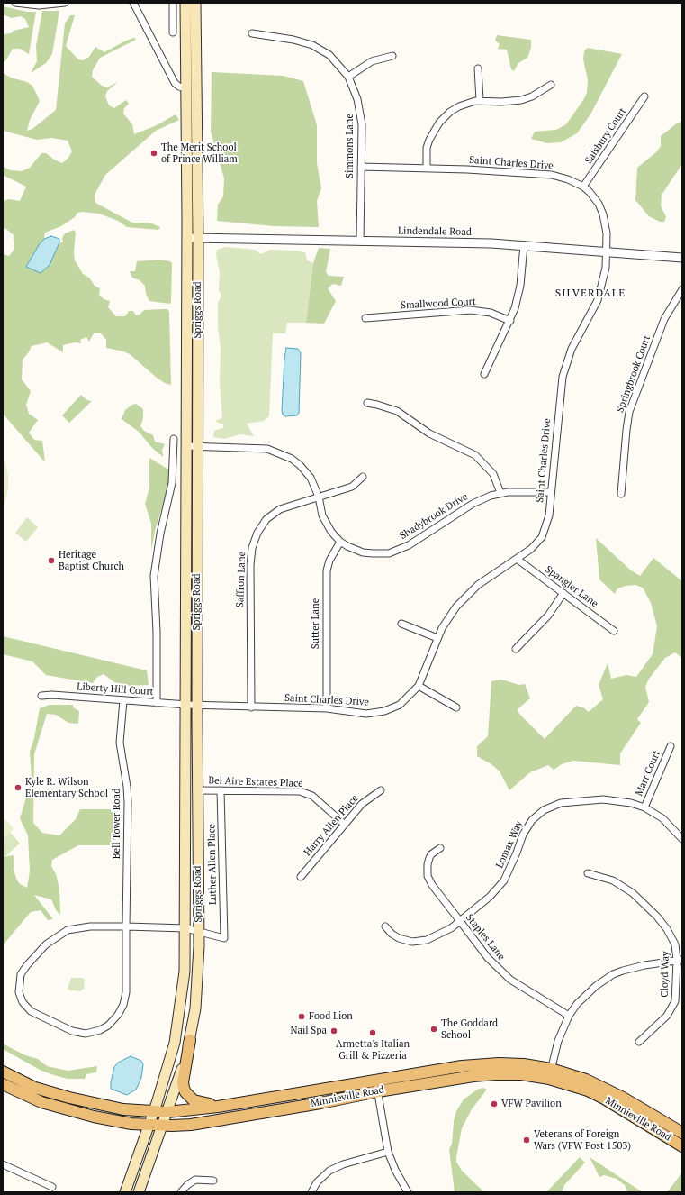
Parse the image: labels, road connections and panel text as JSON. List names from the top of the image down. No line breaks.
{"streets":{"main road":["Spriggs Road","Minnieville Road"],"street":["Salsbury Court","Simmons Lane","Saint Charles Drive","Lindendale Road","Smallwood Court","Springbrook Court","Shadybrook Drive","Saffron Lane","Spangler Lane","Sutter Lane","Liberty Hill Court","Marr Court","Bel Aire Estates Place","Bell Tower Road","Harry Allen Place","Lomax Way","Luther Allen Place","Staples Lane","Cloyd Way"]},"crossings":[["Salsbury Court","Saint Charles Drive"],["Simmons Lane","Saint Charles Drive"],["Simmons Lane","Lindendale Road"],["Saint Charles Drive","Lindendale Road"],["Saint Charles Drive","Spriggs Road"],["Saint Charles Drive","Shadybrook Drive"],["Saint Charles Drive","Saffron Lane"],["Saint Charles Drive","Spangler Lane"],["Saint Charles Drive","Sutter Lane"],["Saint Charles Drive","Liberty Hill Court"],["Lindendale Road","Spriggs Road"],["Spriggs Road","Shadybrook Drive"],["Spriggs Road","Liberty Hill Court"],["Spriggs Road","Bel Aire Estates Place"],["Spriggs Road","Luther Allen Place"],["Spriggs Road","Minnieville Road"],["Shadybrook Drive","Saffron Lane"],["Shadybrook Drive","Sutter Lane"],["Liberty Hill Court","Bell Tower Road"],["Marr Court","Lomax Way"],["Bel Aire Estates Place","Harry Allen Place"],["Bel Aire Estates Place","Luther Allen Place"],["Lomax Way","Staples Lane"]],"districts":["SILVERDALE"],"places":["The Merit School of Prince William","Heritage Baptist Church","Kyle R. Wilson Elementary School","Food Lion","The Goddard School","Nail Spa","Armetta's Italian Grill & Pizzeria","VFW Pavilion","Veterans of Foreign Wars (VFW Post 1503)"]}
